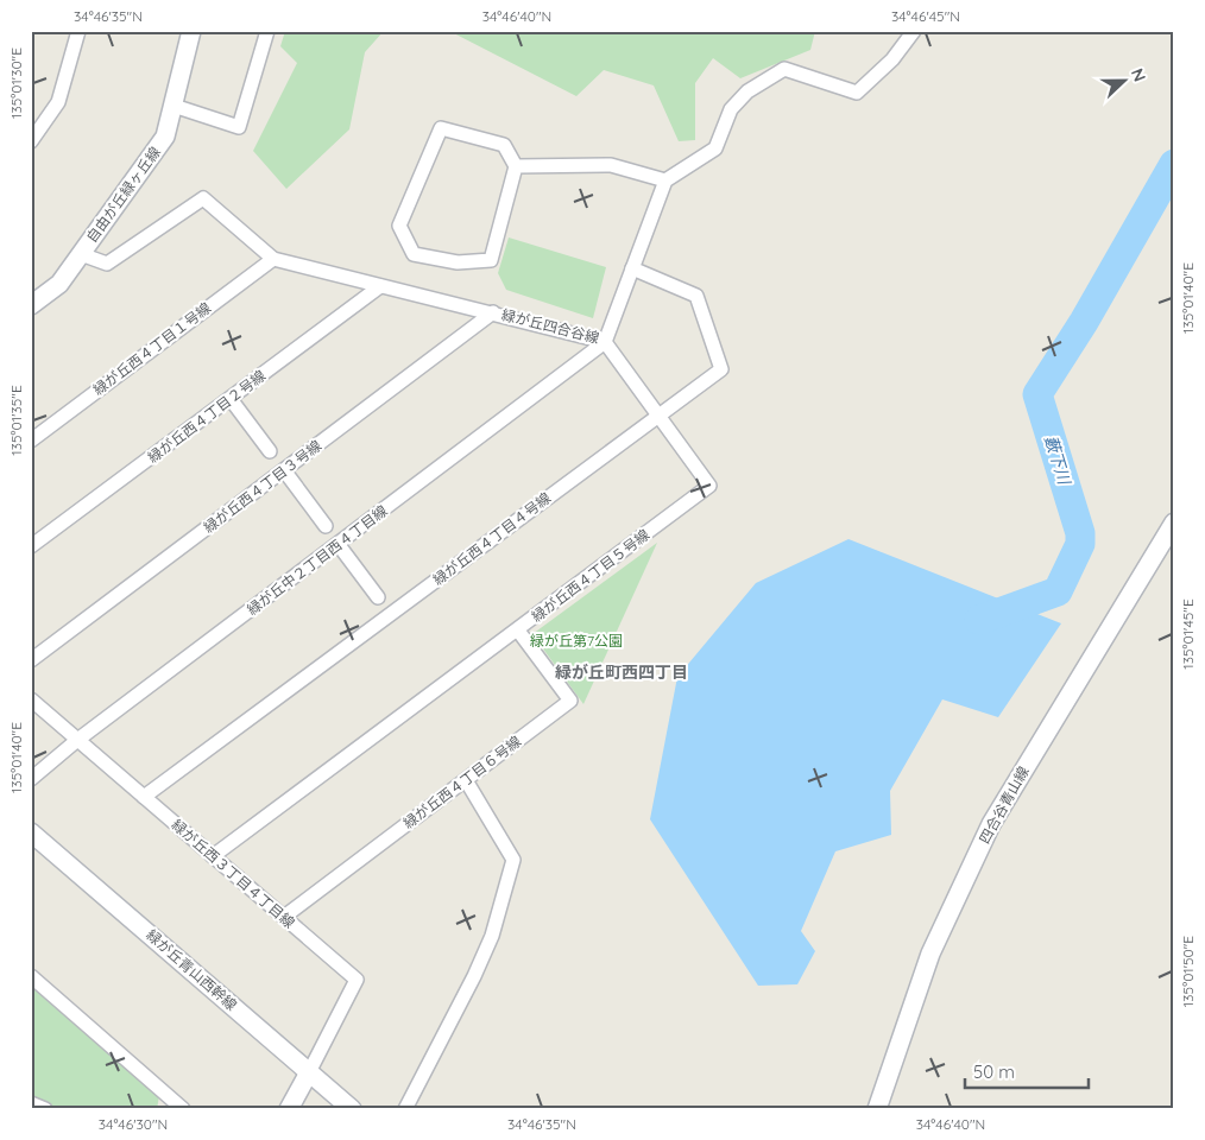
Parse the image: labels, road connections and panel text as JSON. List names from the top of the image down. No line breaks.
{"streets":{"street":["自由が丘緑ヶ丘線","緑が丘四合谷線","緑が丘西４丁目１号線","緑が丘西４丁目２号線","緑が丘西４丁目３号線","緑が丘西４丁目４号線","緑が丘中２丁目西４丁目線","緑が丘西４丁目５号線","緑が丘西４丁目６号線","四合谷青山線","緑が丘西３丁目４丁目線","緑が丘青山西幹線"]},"crossings":[["自由が丘緑ヶ丘線","緑が丘四合谷線"],["緑が丘四合谷線","緑が丘西４丁目１号線"],["緑が丘四合谷線","緑が丘西４丁目２号線"],["緑が丘四合谷線","緑が丘西４丁目３号線"],["緑が丘四合谷線","緑が丘西４丁目４号線"],["緑が丘四合谷線","緑が丘中２丁目西４丁目線"],["緑が丘四合谷線","緑が丘西４丁目５号線"],["緑が丘西４丁目４号線","緑が丘西４丁目５号線"],["緑が丘西４丁目４号線","緑が丘西３丁目４丁目線"],["緑が丘中２丁目西４丁目線","緑が丘西４丁目５号線"],["緑が丘中２丁目西４丁目線","緑が丘西３丁目４丁目線"],["緑が丘西４丁目５号線","緑が丘西４丁目６号線"],["緑が丘西４丁目５号線","緑が丘西３丁目４丁目線"],["緑が丘西４丁目６号線","緑が丘西３丁目４丁目線"],["緑が丘西３丁目４丁目線","緑が丘青山西幹線"]],"districts":["緑が丘町西四丁目"],"water":["藪下川"],"parks":["緑が丘第7公園"],"scale_bar":"50 m","north":"right","coordinates":["34°46'35\"N","34°46'40\"N","34°46'45\"N","135°01'30\"E","135°01'40\"E","135°01'35\"E","135°01'45\"E","135°01'50\"E","34°46'30\"N"]}
